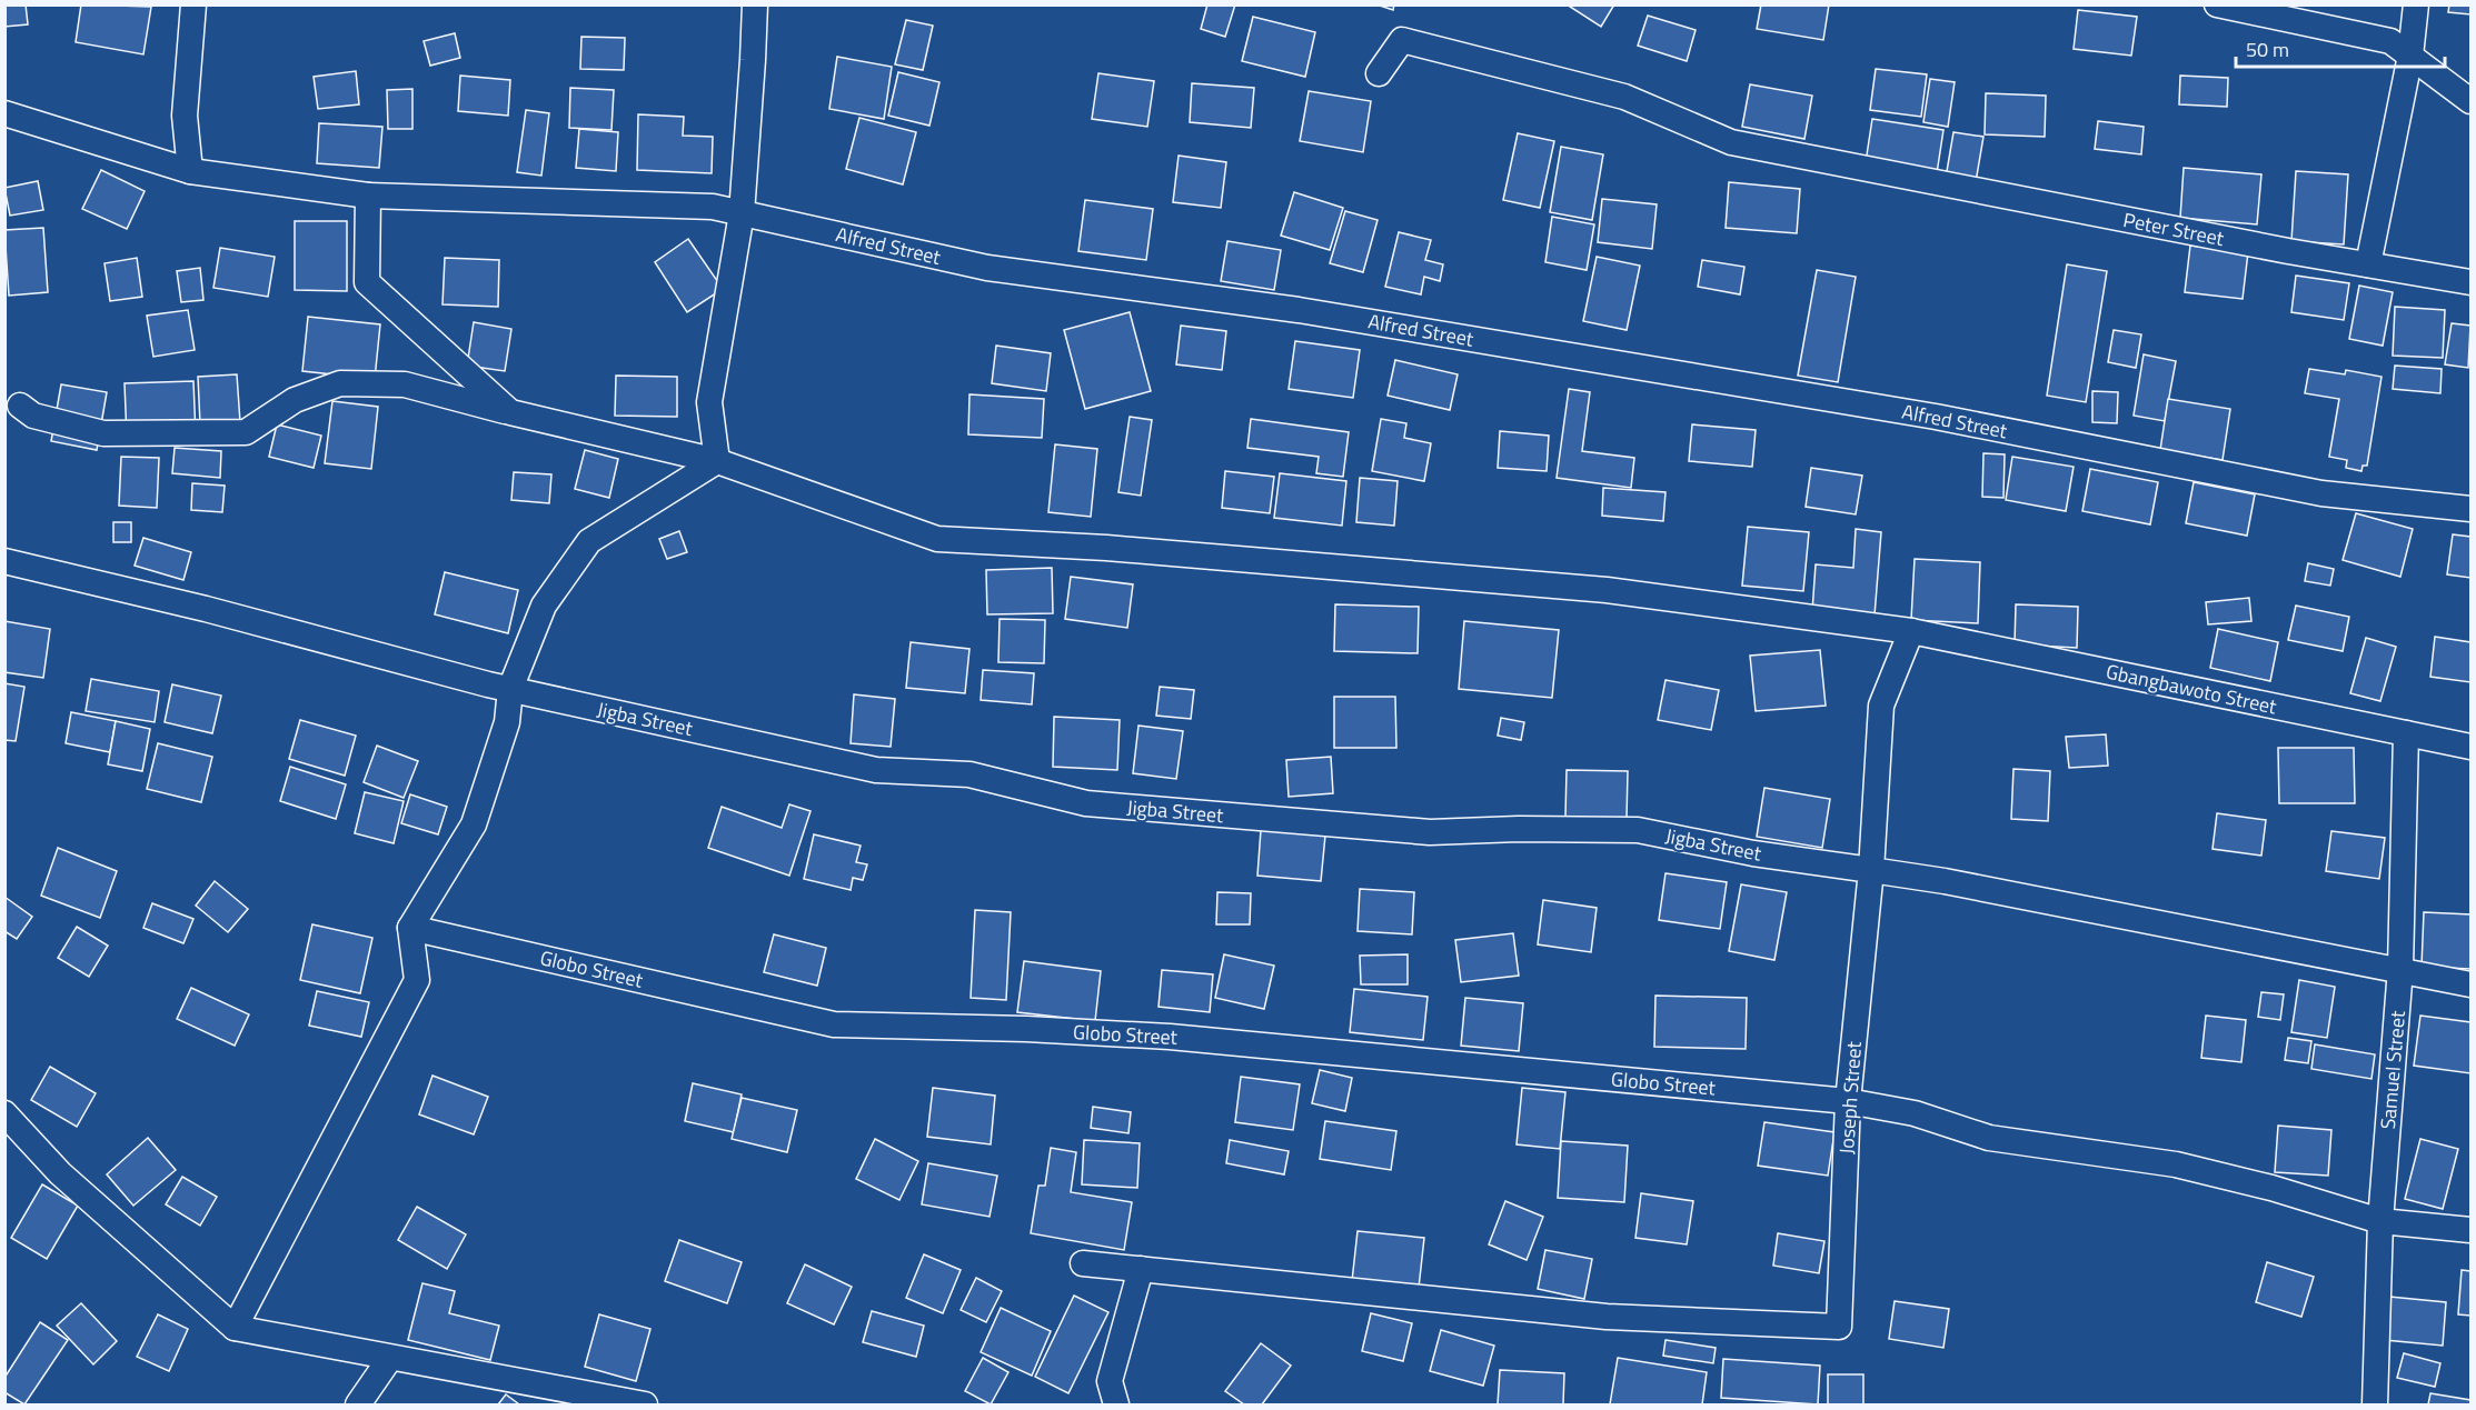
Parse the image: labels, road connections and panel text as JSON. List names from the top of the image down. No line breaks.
{"streets":{"street":["Peter Street","Alfred Street","Gbangbawoto Street","Jigba Street","Globo Street","Samuel Street","Joseph Street"]},"crossings":[["Gbangbawoto Street","Samuel Street"],["Gbangbawoto Street","Joseph Street"],["Jigba Street","Samuel Street"],["Jigba Street","Joseph Street"],["Globo Street","Samuel Street"],["Globo Street","Joseph Street"]],"scale_bar":"50 m"}
